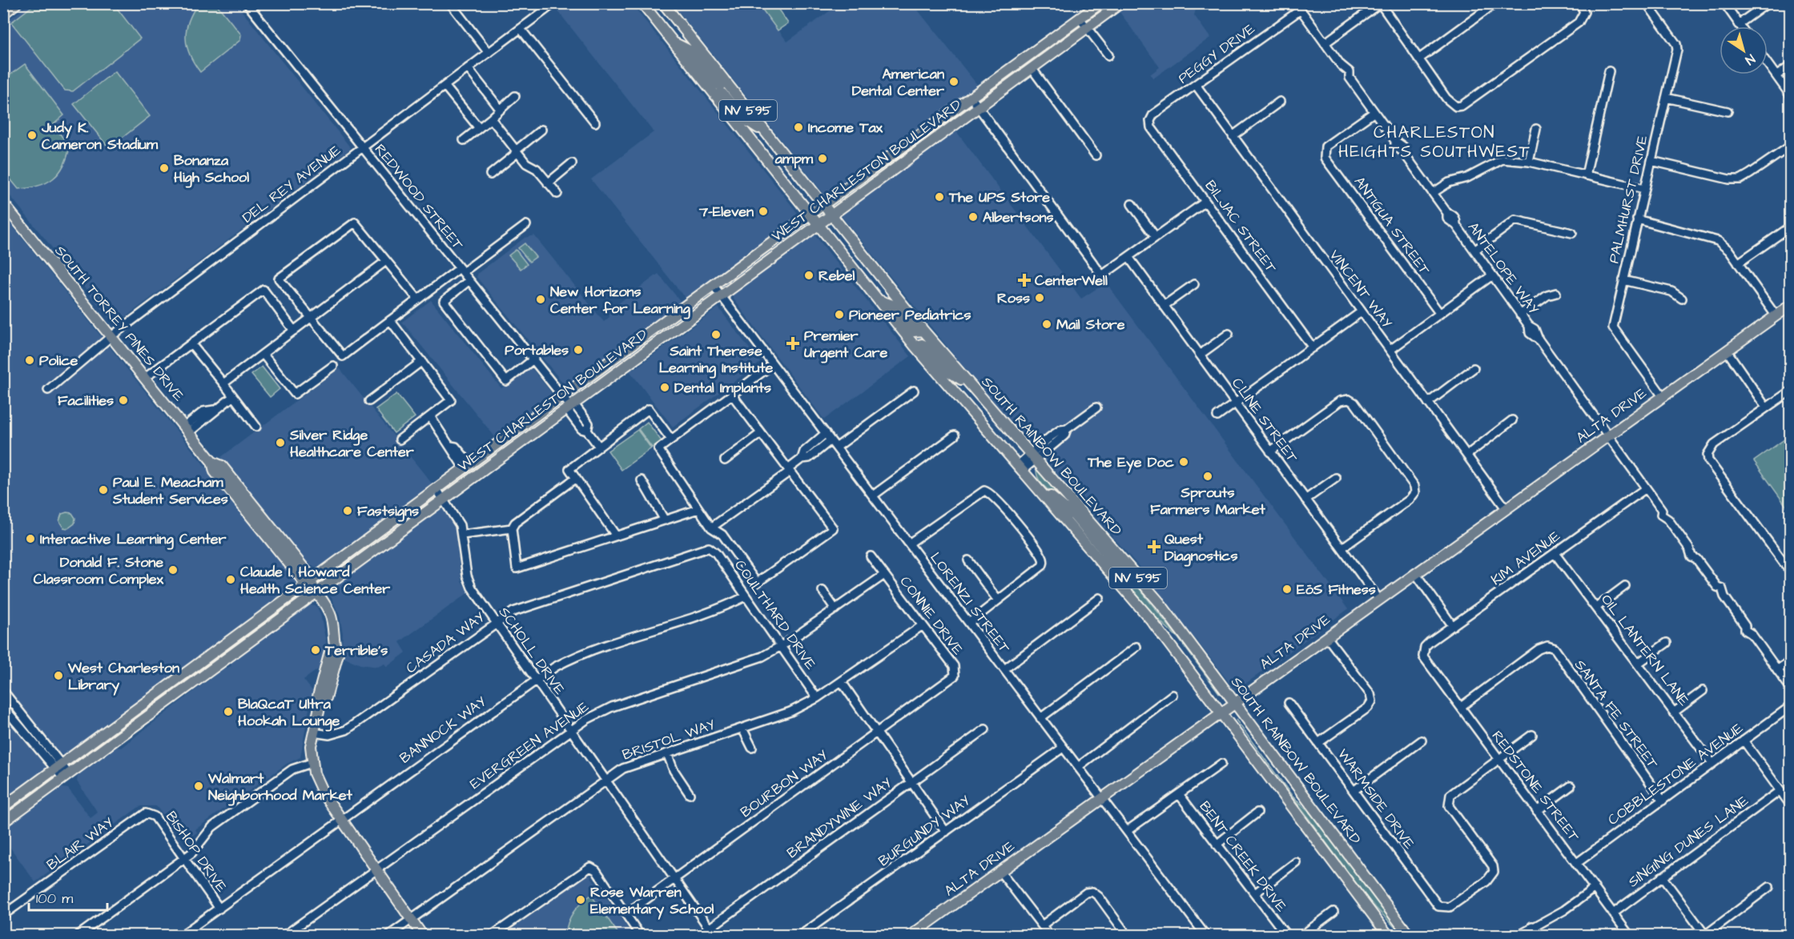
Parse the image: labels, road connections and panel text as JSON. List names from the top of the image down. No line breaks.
{"streets":{"main road":["NV 595","WEST CHARLESTON BOULEVARD","SOUTH TORREY PINES DRIVE","ALTA DRIVE","SOUTH RAINBOW BOULEVARD"],"street":["PEGGY DRIVE","DEL REY AVENUE","REDWOOD STREET","PALMHURST DRIVE","ANTIGUA STREET","BILJAC STREET","ANTELOPE WAY","VINCENT WAY","CLINE STREET","KIM AVENUE","LORENZI STREET","COULTHARD DRIVE","CONNIE DRIVE","CASADA WAY","OIL LANTERN LANE","SCHOLL DRIVE","SANTA FE STREET","BANNOCK WAY","BRISTOL WAY","EVERGREEN AVENUE","COBBLESTONE AVENUE","BOURBON WAY","REDSTONE STREET","WARMSIDE DRIVE","BRANDYWINE WAY","BURGUNDY WAY","SINGING DUNES LANE","BLAIR WAY","BISHOP DRIVE","BENT CREEK DRIVE"]},"crossings":[["PEGGY DRIVE","BILJAC STREET"],["PEGGY DRIVE","ANTELOPE WAY"],["PEGGY DRIVE","VINCENT WAY"],["NV 595","WEST CHARLESTON BOULEVARD"],["NV 595","ALTA DRIVE"],["WEST CHARLESTON BOULEVARD","REDWOOD STREET"],["WEST CHARLESTON BOULEVARD","SOUTH TORREY PINES DRIVE"],["WEST CHARLESTON BOULEVARD","SOUTH RAINBOW BOULEVARD"],["WEST CHARLESTON BOULEVARD","LORENZI STREET"],["WEST CHARLESTON BOULEVARD","SCHOLL DRIVE"],["DEL REY AVENUE","REDWOOD STREET"],["DEL REY AVENUE","SOUTH TORREY PINES DRIVE"],["PALMHURST DRIVE","ALTA DRIVE"],["ANTIGUA STREET","ANTELOPE WAY"],["ANTELOPE WAY","ALTA DRIVE"],["ANTELOPE WAY","KIM AVENUE"],["VINCENT WAY","ALTA DRIVE"],["SOUTH TORREY PINES DRIVE","CASADA WAY"],["SOUTH TORREY PINES DRIVE","BANNOCK WAY"],["SOUTH TORREY PINES DRIVE","BRISTOL WAY"],["SOUTH TORREY PINES DRIVE","EVERGREEN AVENUE"],["ALTA DRIVE","CLINE STREET"],["ALTA DRIVE","SOUTH RAINBOW BOULEVARD"],["ALTA DRIVE","LORENZI STREET"],["KIM AVENUE","OIL LANTERN LANE"],["KIM AVENUE","REDSTONE STREET"],["LORENZI STREET","BURGUNDY WAY"],["COULTHARD DRIVE","CASADA WAY"],["COULTHARD DRIVE","BANNOCK WAY"],["COULTHARD DRIVE","BRISTOL WAY"],["COULTHARD DRIVE","EVERGREEN AVENUE"],["CONNIE DRIVE","BRISTOL WAY"],["CONNIE DRIVE","EVERGREEN AVENUE"],["CONNIE DRIVE","BOURBON WAY"],["CASADA WAY","SCHOLL DRIVE"],["OIL LANTERN LANE","COBBLESTONE AVENUE"],["SCHOLL DRIVE","BANNOCK WAY"],["SCHOLL DRIVE","BRISTOL WAY"],["SCHOLL DRIVE","EVERGREEN AVENUE"],["SCHOLL DRIVE","BOURBON WAY"],["SCHOLL DRIVE","BRANDYWINE WAY"],["SANTA FE STREET","COBBLESTONE AVENUE"],["SANTA FE STREET","REDSTONE STREET"],["BANNOCK WAY","BISHOP DRIVE"],["COBBLESTONE AVENUE","REDSTONE STREET"],["REDSTONE STREET","WARMSIDE DRIVE"],["REDSTONE STREET","SINGING DUNES LANE"],["BLAIR WAY","BISHOP DRIVE"]],"districts":["CHARLESTON HEIGHTS SOUTHWEST"],"places":{"other":["American Dental Center","Income Tax","Judy K. Cameron Stadium","ampm","Bonanza High School","The UPS Store","7-Eleven","Albertsons","Rebel","Ross","New Horizons Center for Learning","Pioneer Pediatrics","Mail Store","Saint Therese Learning Institute","Portables","Police","Dental Implants","Facilities","Silver Ridge Healthcare Center","The Eye Doc","Sprouts Farmers Market","Paul E. Meacham Student Services","Fastsigns","Interactive Learning Center","Donald F. Stone Classroom Complex","Claude I. Howard Health Science Center","EōS Fitness","Terrible's","West Charleston Library","BlaQcaT Ultra Hookah Lounge","Walmart Neighborhood Market","Rose Warren Elementary School"],"health":["CenterWell","Premier Urgent Care","Quest Diagnostics"]},"scale_bar":"100 m","north":"bottom right"}
